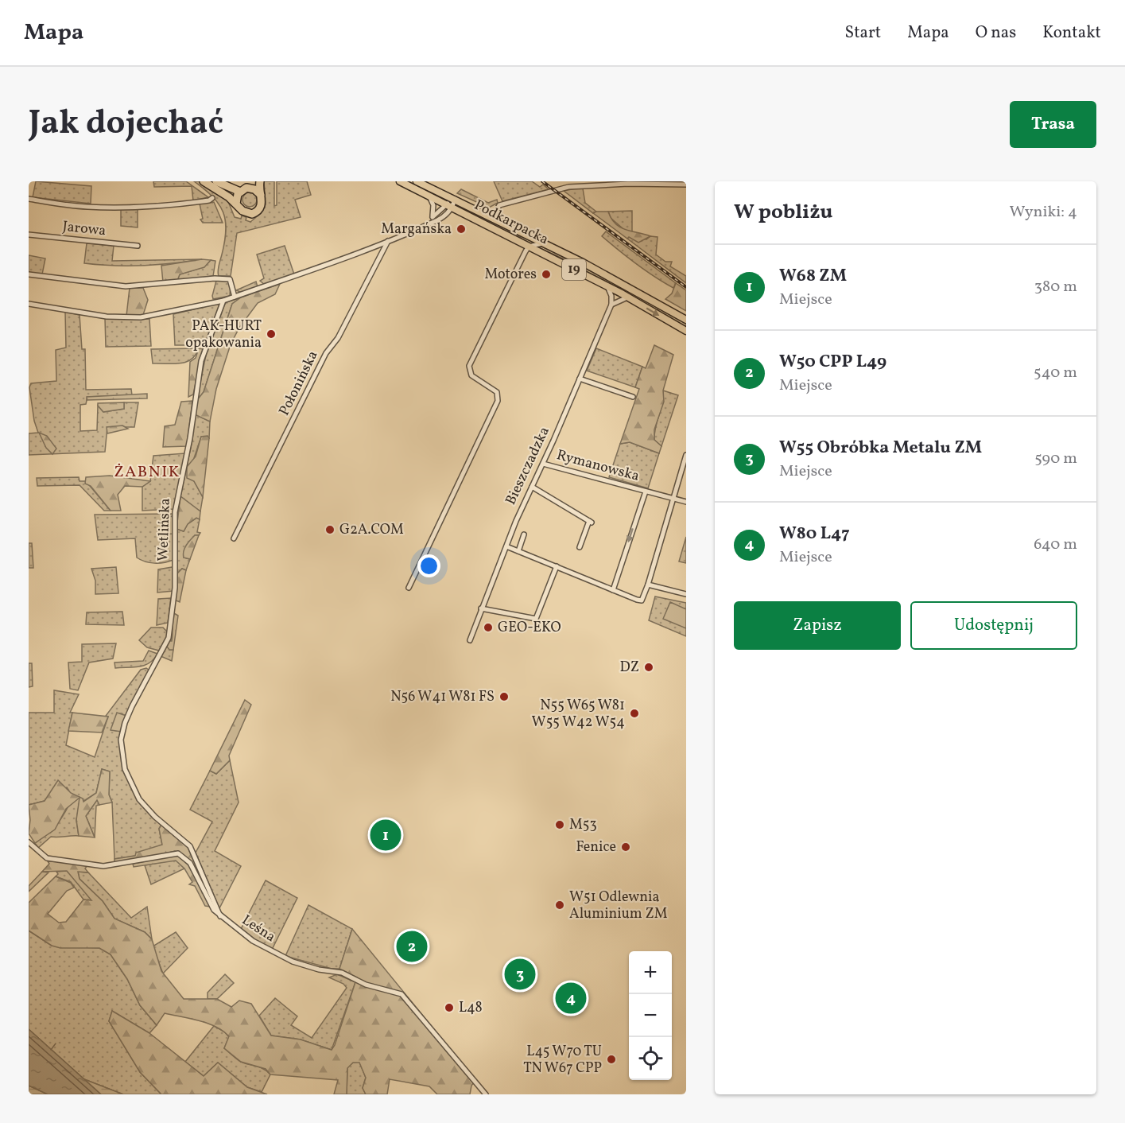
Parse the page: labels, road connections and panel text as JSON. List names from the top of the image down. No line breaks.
{"streets":{"main road":["Podkarpacka","19"],"street":["Jarowa","Połonińska","Bieszczadzka","Rymanowska","Wetlińska","Leśna"]},"crossings":[["Podkarpacka","Bieszczadzka"],["Bieszczadzka","Rymanowska"],["Wetlińska","Leśna"]],"districts":["ŻABNIK"],"places":["Margańska","Motores","PAK-HURT opakowania","G2A.COM","GEO-EKO","DZ","N56 W41 W81 FS","N55 W65 W81 W55 W42 W54","M53","Fenice","W51 Odlewnia Aluminium ZM","L48","L45 W70 TU TN W67 CPP"],"page":{"header":"Mapa","nav":["Start","Mapa","O nas","Kontakt"],"title":"Jak dojechać","buttons":["Trasa",["Zapisz","Udostępnij"]],"heading":["W pobliżu","Wyniki: 4"],"list":[{"mark":"1","name":"W68 ZM","note":"Miejsce","value":"380 m"},{"mark":"2","name":"W50 CPP L49","note":"Miejsce","value":"540 m"},{"mark":"3","name":"W55 Obróbka Metalu ZM","note":"Miejsce","value":"590 m"},{"mark":"4","name":"W80 L47","note":"Miejsce","value":"640 m"}],"pins":["1","2","3","4"],"map_buttons":["+","−"]}}
